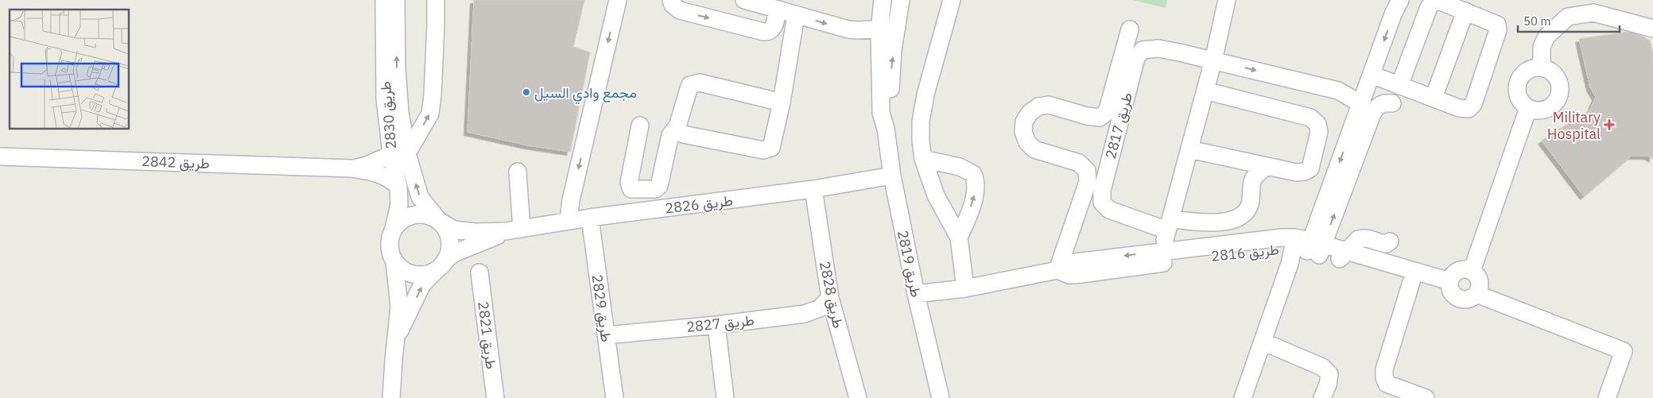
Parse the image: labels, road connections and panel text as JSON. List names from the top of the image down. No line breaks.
{"streets":{"street":["طريق 2830","طريق 2817","طريق 2842","طريق 2826","طريق 2816","طريق 2819","طريق 2828","طريق 2829","طريق 2827","طريق 2821"]},"crossings":[["طريق 2830","طريق 2842"],["طريق 2830","طريق 2826"],["طريق 2826","طريق 2819"],["طريق 2826","طريق 2828"],["طريق 2826","طريق 2829"],["طريق 2816","طريق 2819"],["طريق 2828","طريق 2827"],["طريق 2829","طريق 2827"]],"places":{"other":["مجمع وادي السيل"],"health":["Military Hospital"]},"scale_bar":"50 m"}
